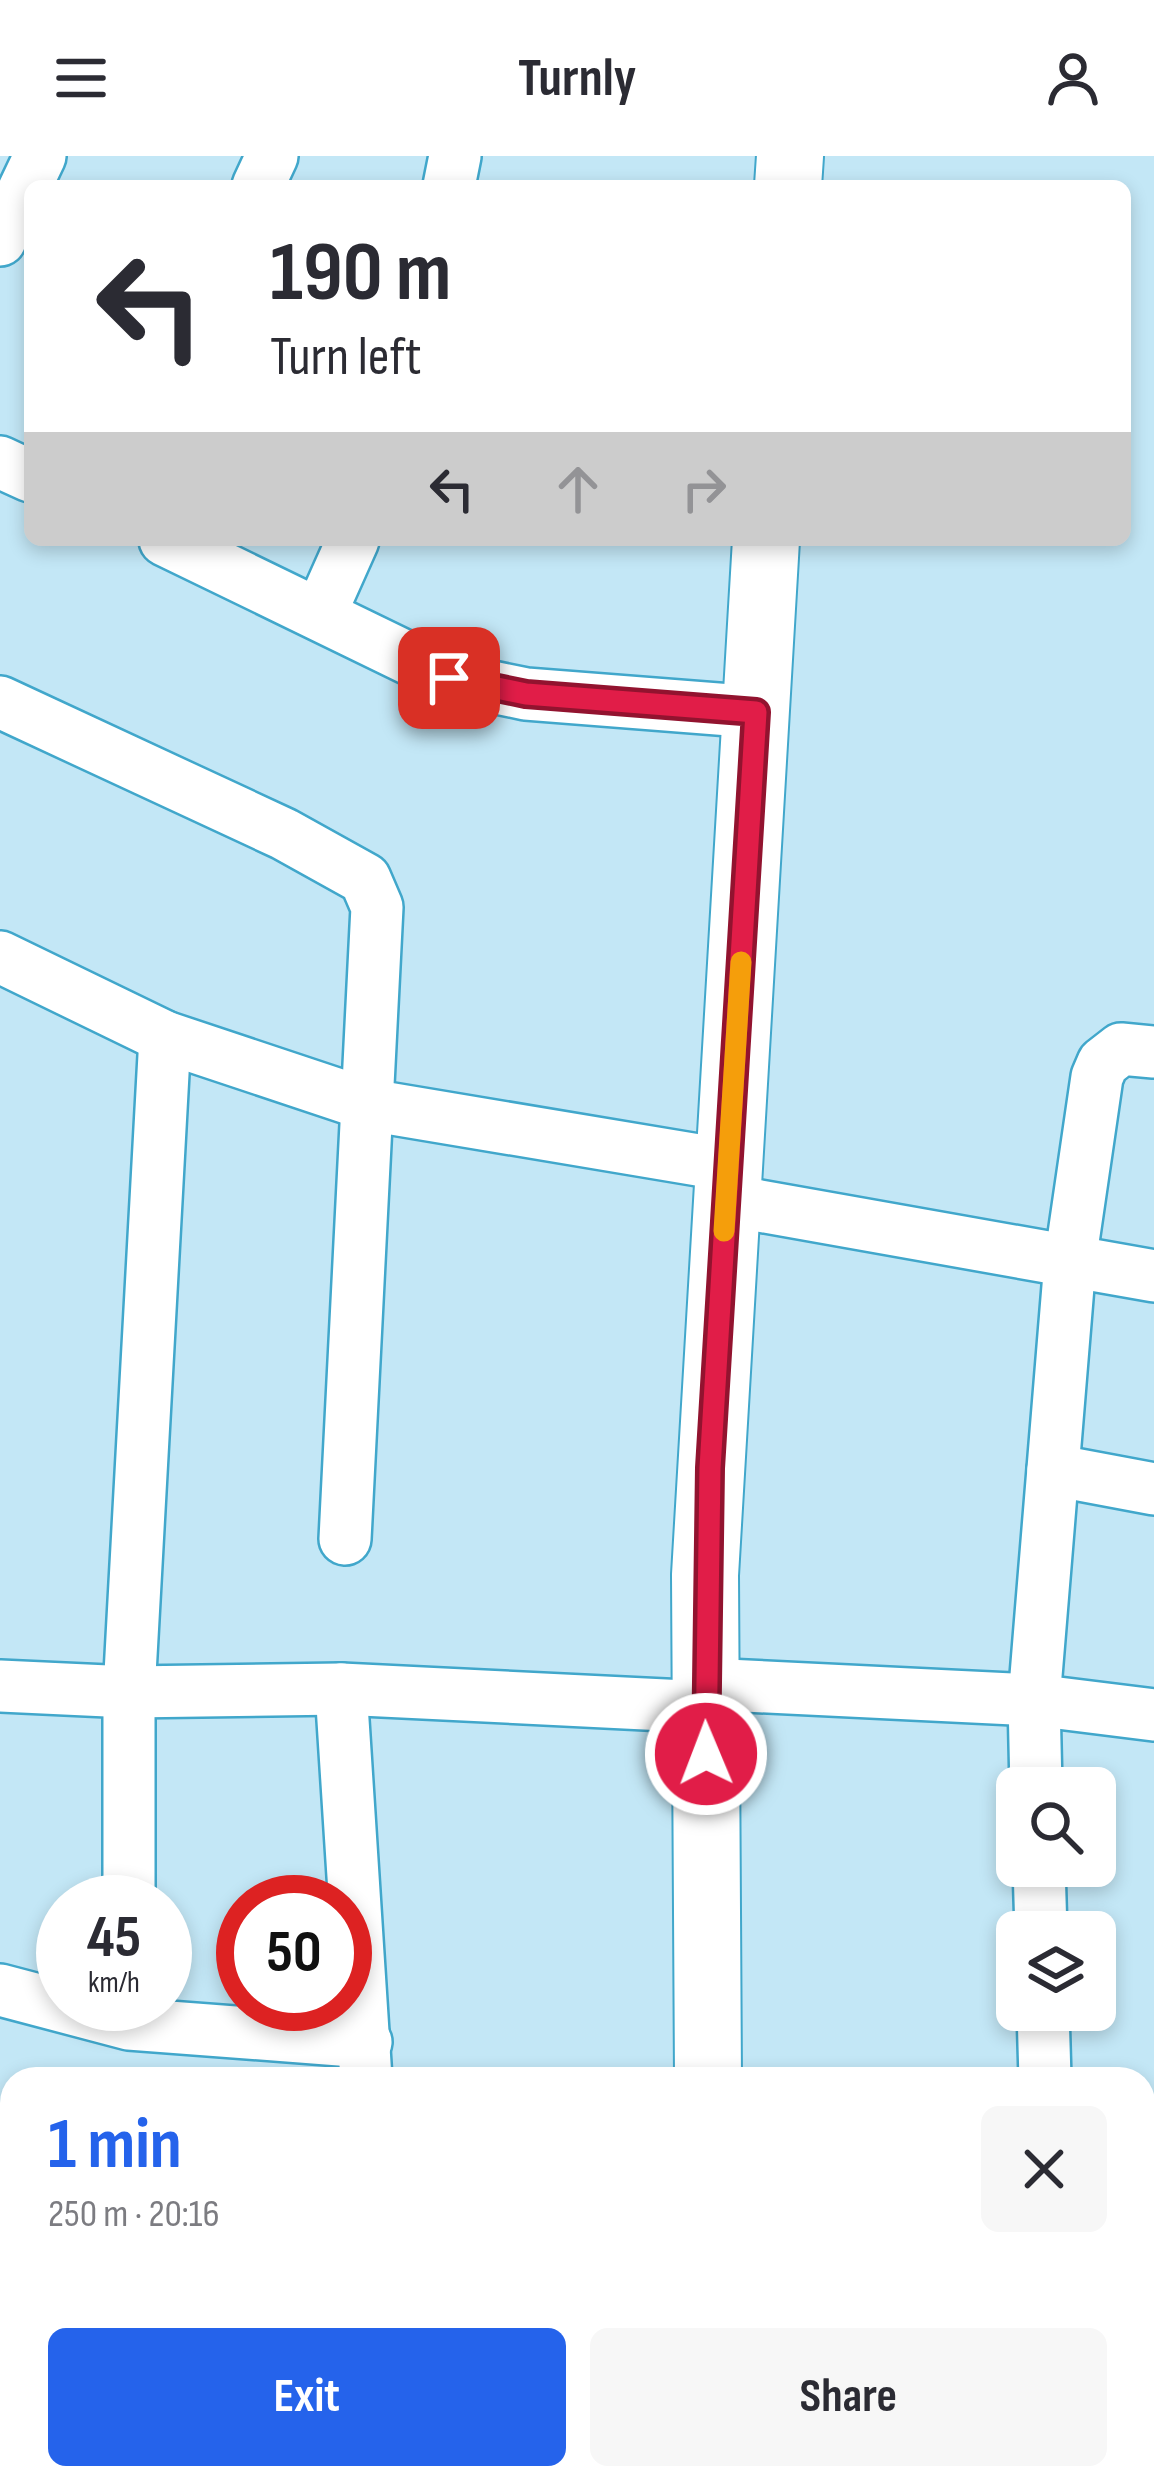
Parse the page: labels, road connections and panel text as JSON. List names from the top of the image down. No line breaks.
{"page":{"header":"Turnly","turn":["190 m","Turn left"],"speed":"45 km/h","limit":"50","heading":["1 min","250 m · 20:16"],"buttons":["Exit","Share"]}}
